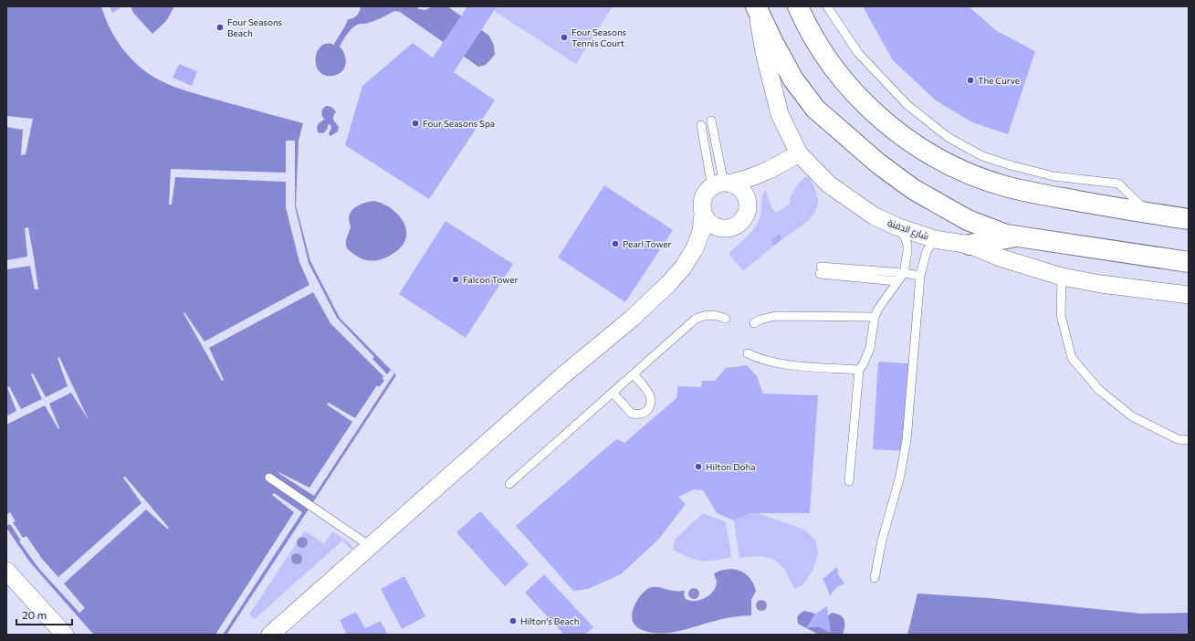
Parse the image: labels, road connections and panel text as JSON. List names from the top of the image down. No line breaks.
{"streets":{"main road":["شارع الدفنة"]},"places":["Four Seasons Beach","Four Seasons Tennis Court","The Curve","Four Seasons Spa","Pearl Tower","Falcon Tower","Hilton Doha","Hilton's Beach"],"scale_bar":"20 m"}
